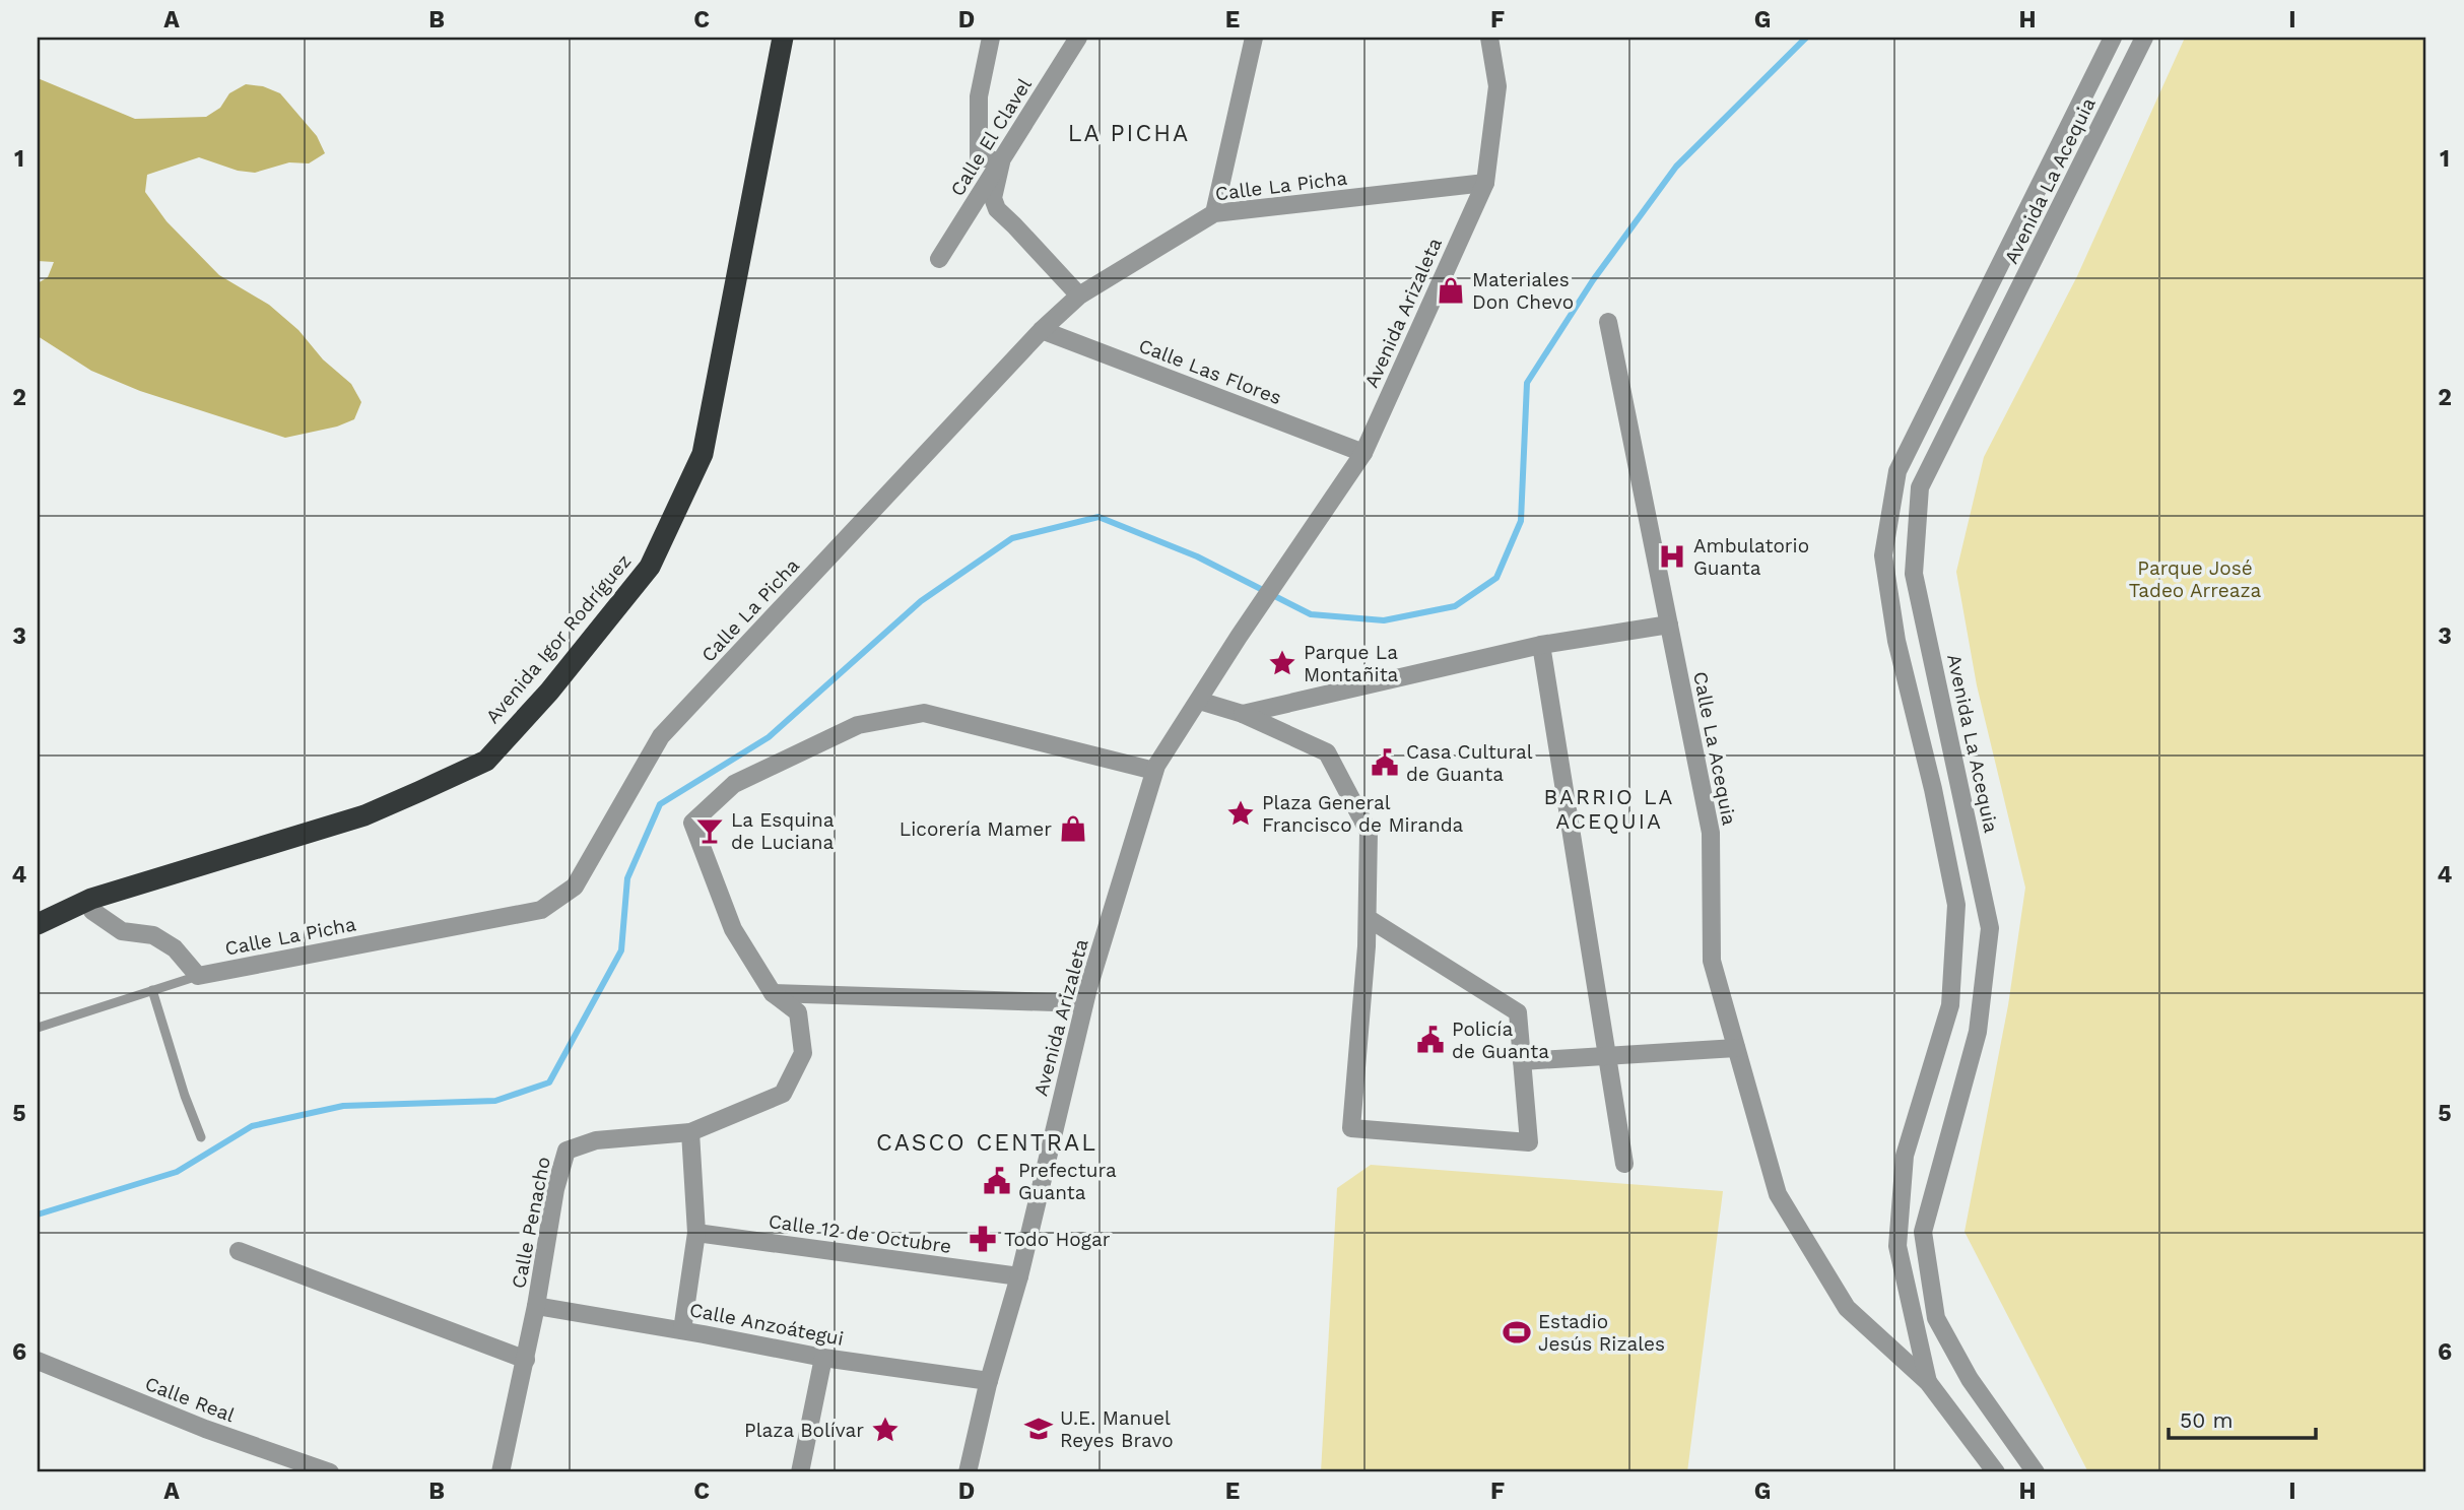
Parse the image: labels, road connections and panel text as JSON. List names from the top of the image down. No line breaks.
{"streets":{"highway":["Avenida Igor Rodríguez"],"street":["Calle El Clavel","Avenida La Acequia","Calle La Picha","Avenida Arizaleta","Calle Las Flores","Calle La Acequia","Calle Penacho","Calle 12 de Octubre","Calle Anzoátegui","Calle Real"]},"crossings":[["Avenida La Acequia","Calle La Acequia"],["Calle La Picha","Avenida Arizaleta"],["Calle La Picha","Calle Las Flores"],["Avenida Arizaleta","Calle Las Flores"],["Avenida Arizaleta","Calle Penacho"],["Avenida Arizaleta","Calle 12 de Octubre"],["Avenida Arizaleta","Calle Anzoátegui"],["Calle Penacho","Calle Anzoátegui"]],"districts":["LA PICHA","BARRIO LA ACEQUIA","CASCO CENTRAL"],"parks":["Parque José Tadeo Arreaza"],"places":{"shop":["Materiales Don Chevo","Licorería Mamer"],"hospital":["Ambulatorio Guanta"],"place":["Parque La Montañita","Plaza General Francisco de Miranda","Plaza Bolívar"],"public building":["Casa Cultural de Guanta","Policía de Guanta","Prefectura Guanta"],"bar":["La Esquina de Luciana"],"pharmacy":["Todo Hogar"],"sports":["Estadio Jesús Rizales"],"school or university":["U.E. Manuel Reyes Bravo"]},"scale_bar":"50 m","grid":{"columns":["A","B","C","D","E","F","G","H","I"],"rows":["1","2","3","4","5","6"]}}
